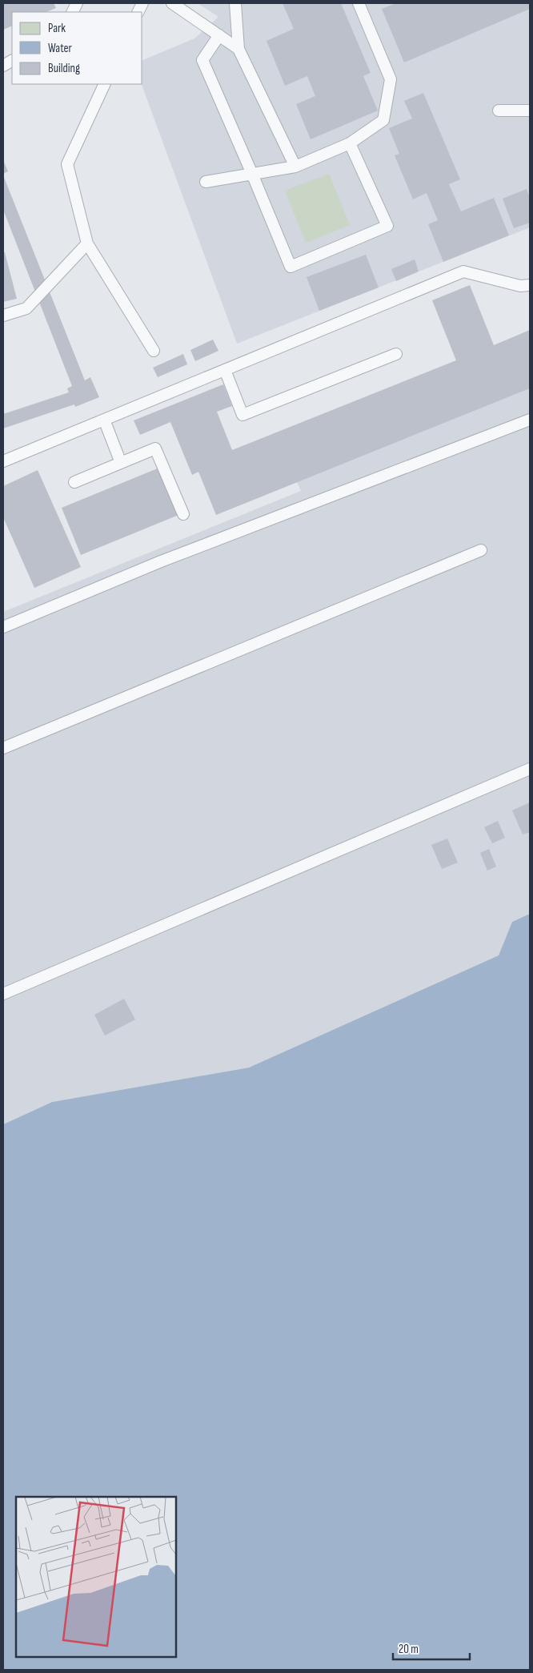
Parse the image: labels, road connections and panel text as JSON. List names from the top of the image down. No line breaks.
{"legend":["Park","Water","Building"],"scale_bar":"20 m"}
